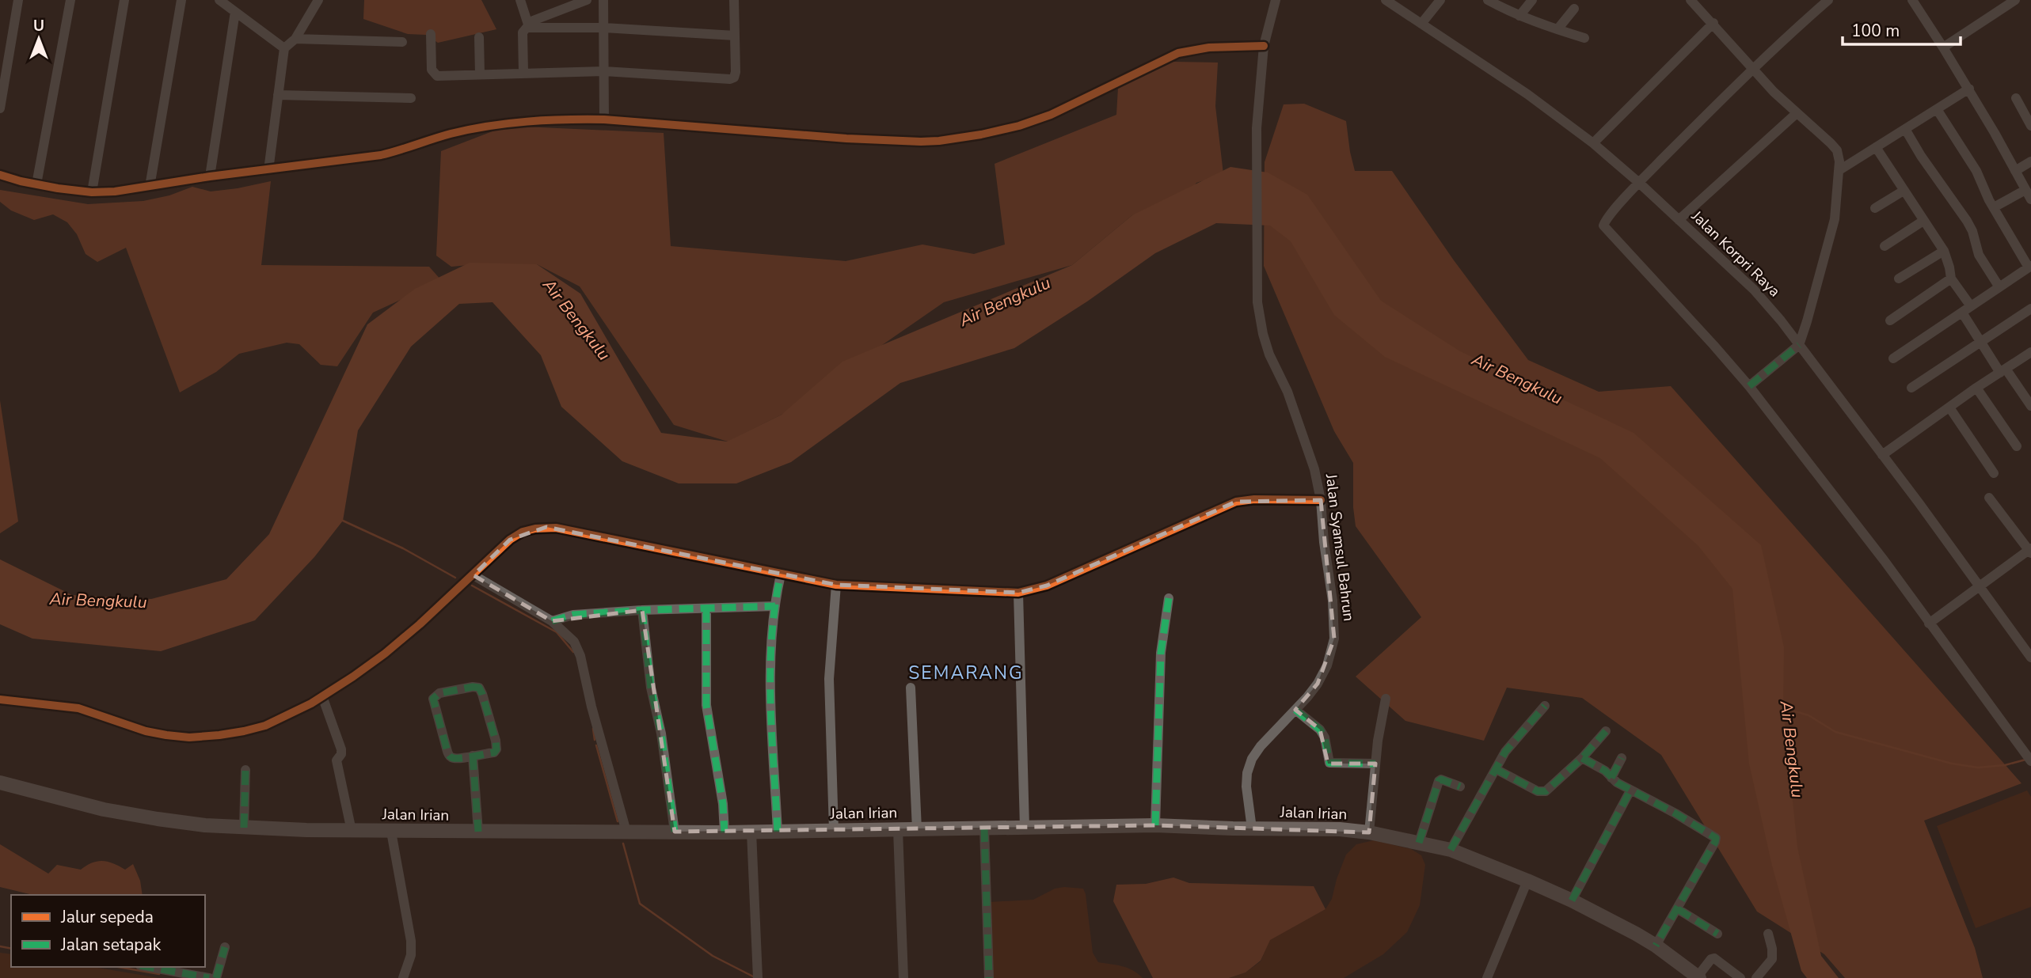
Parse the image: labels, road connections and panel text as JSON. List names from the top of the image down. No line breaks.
{"streets":{"main road":["Jalan Irian"],"street":["Jalan Korpri Raya","Jalan Syamsul Bahrun"]},"crossings":[["Jalan Syamsul Bahrun","Jalan Irian"]],"districts":["SEMARANG"],"water":["Air Bengkulu"],"legend":["Jalur sepeda","Jalan setapak"],"scale_bar":"100 m","north":"top"}
